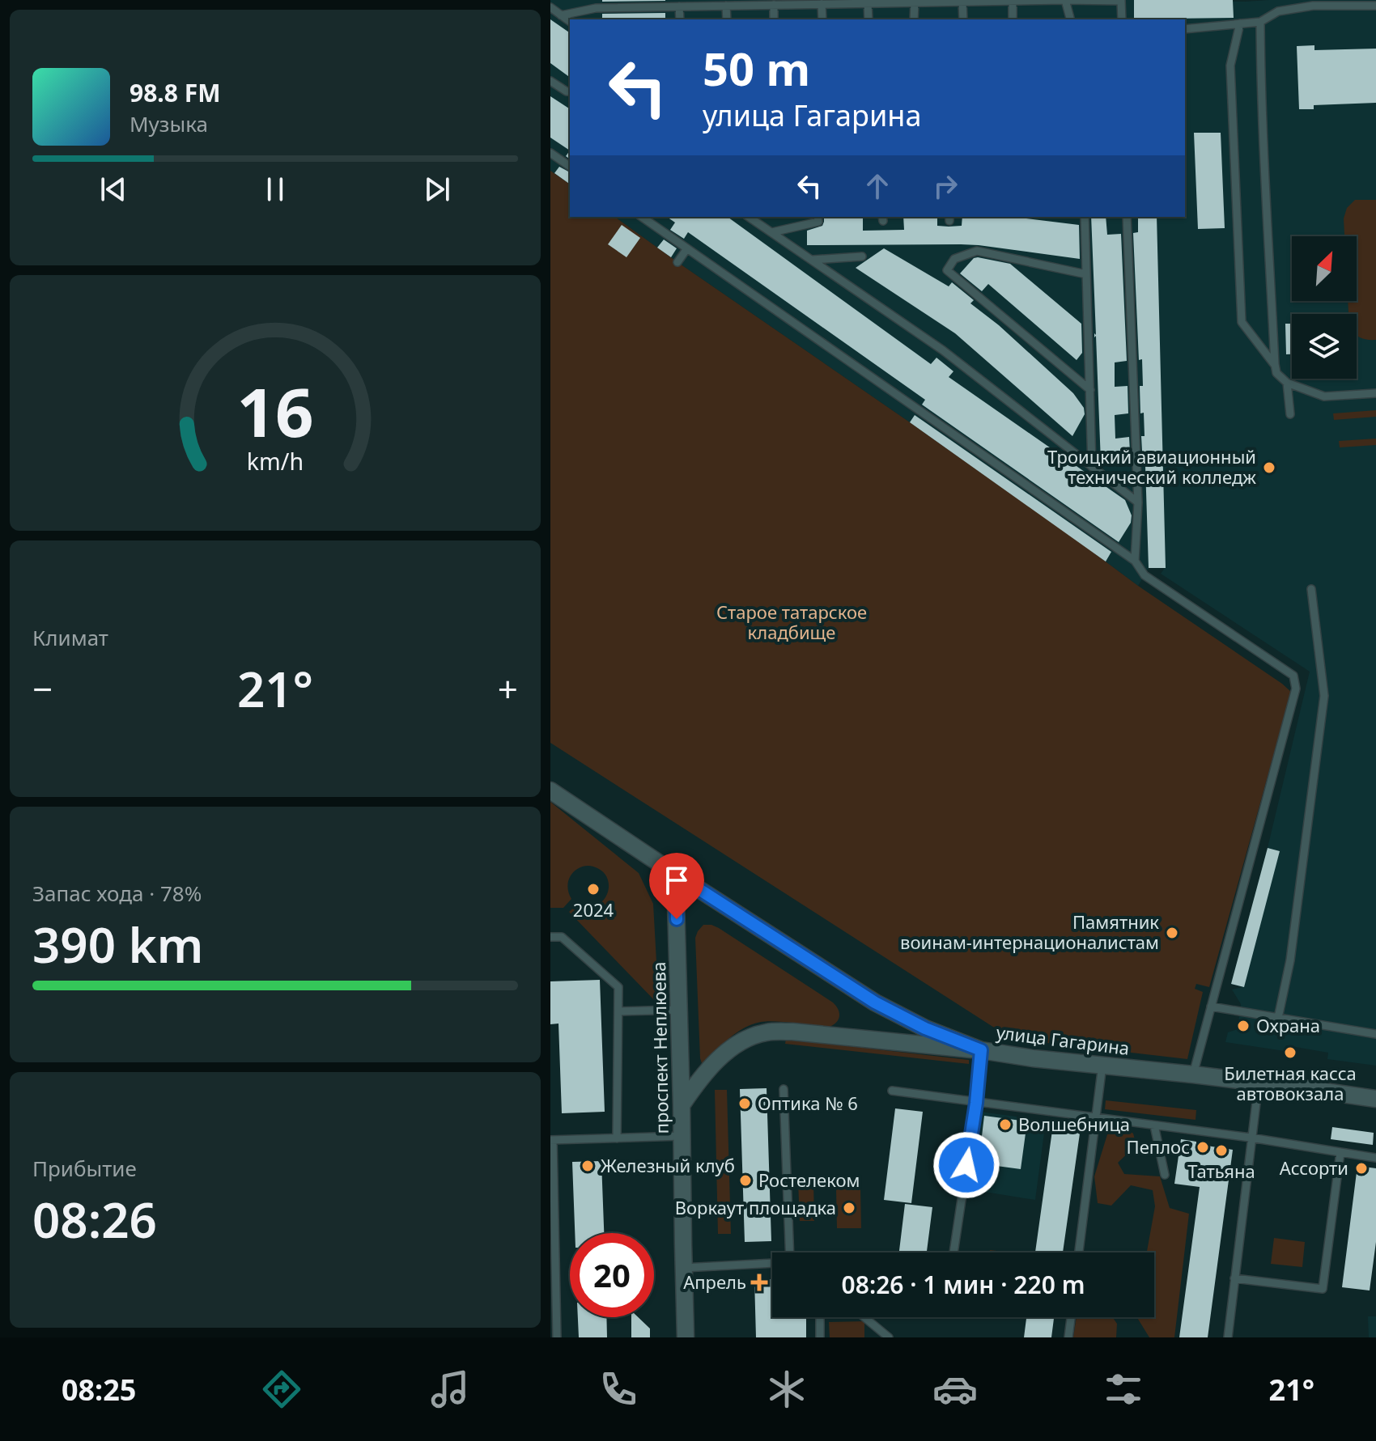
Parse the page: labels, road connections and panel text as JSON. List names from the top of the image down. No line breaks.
{"streets":{"main road":["улица Гагарина","проспект Неплюева"]},"crossings":[["улица Гагарина","проспект Неплюева"]],"parks":["Старое татарское кладбище"],"places":{"other":["Троицкий авиационный технический колледж","2024","Памятник воинам-интернационалистам","Охрана","Билетная касса автовокзала","Оптика № 6","Волшебница","Пеплос","Татьяна","Железный клуб","Ассорти","Ростелеком","Воркаут площадка"],"health":["Апрель"]},"north":"top right","page":{"turn":["50 m","улица Гагарина"],"song":["98.8 FM","Музыка"],"tile":["Климат",["Запас хода · 78%","390 km"],["Прибытие","08:26"]],"heat":["−","21°","+"],"limit":"20","trip":"08:26 · 1 мин · 220 m","tabs":["08:25","21°"],"gauge":["16","km/h"]}}
